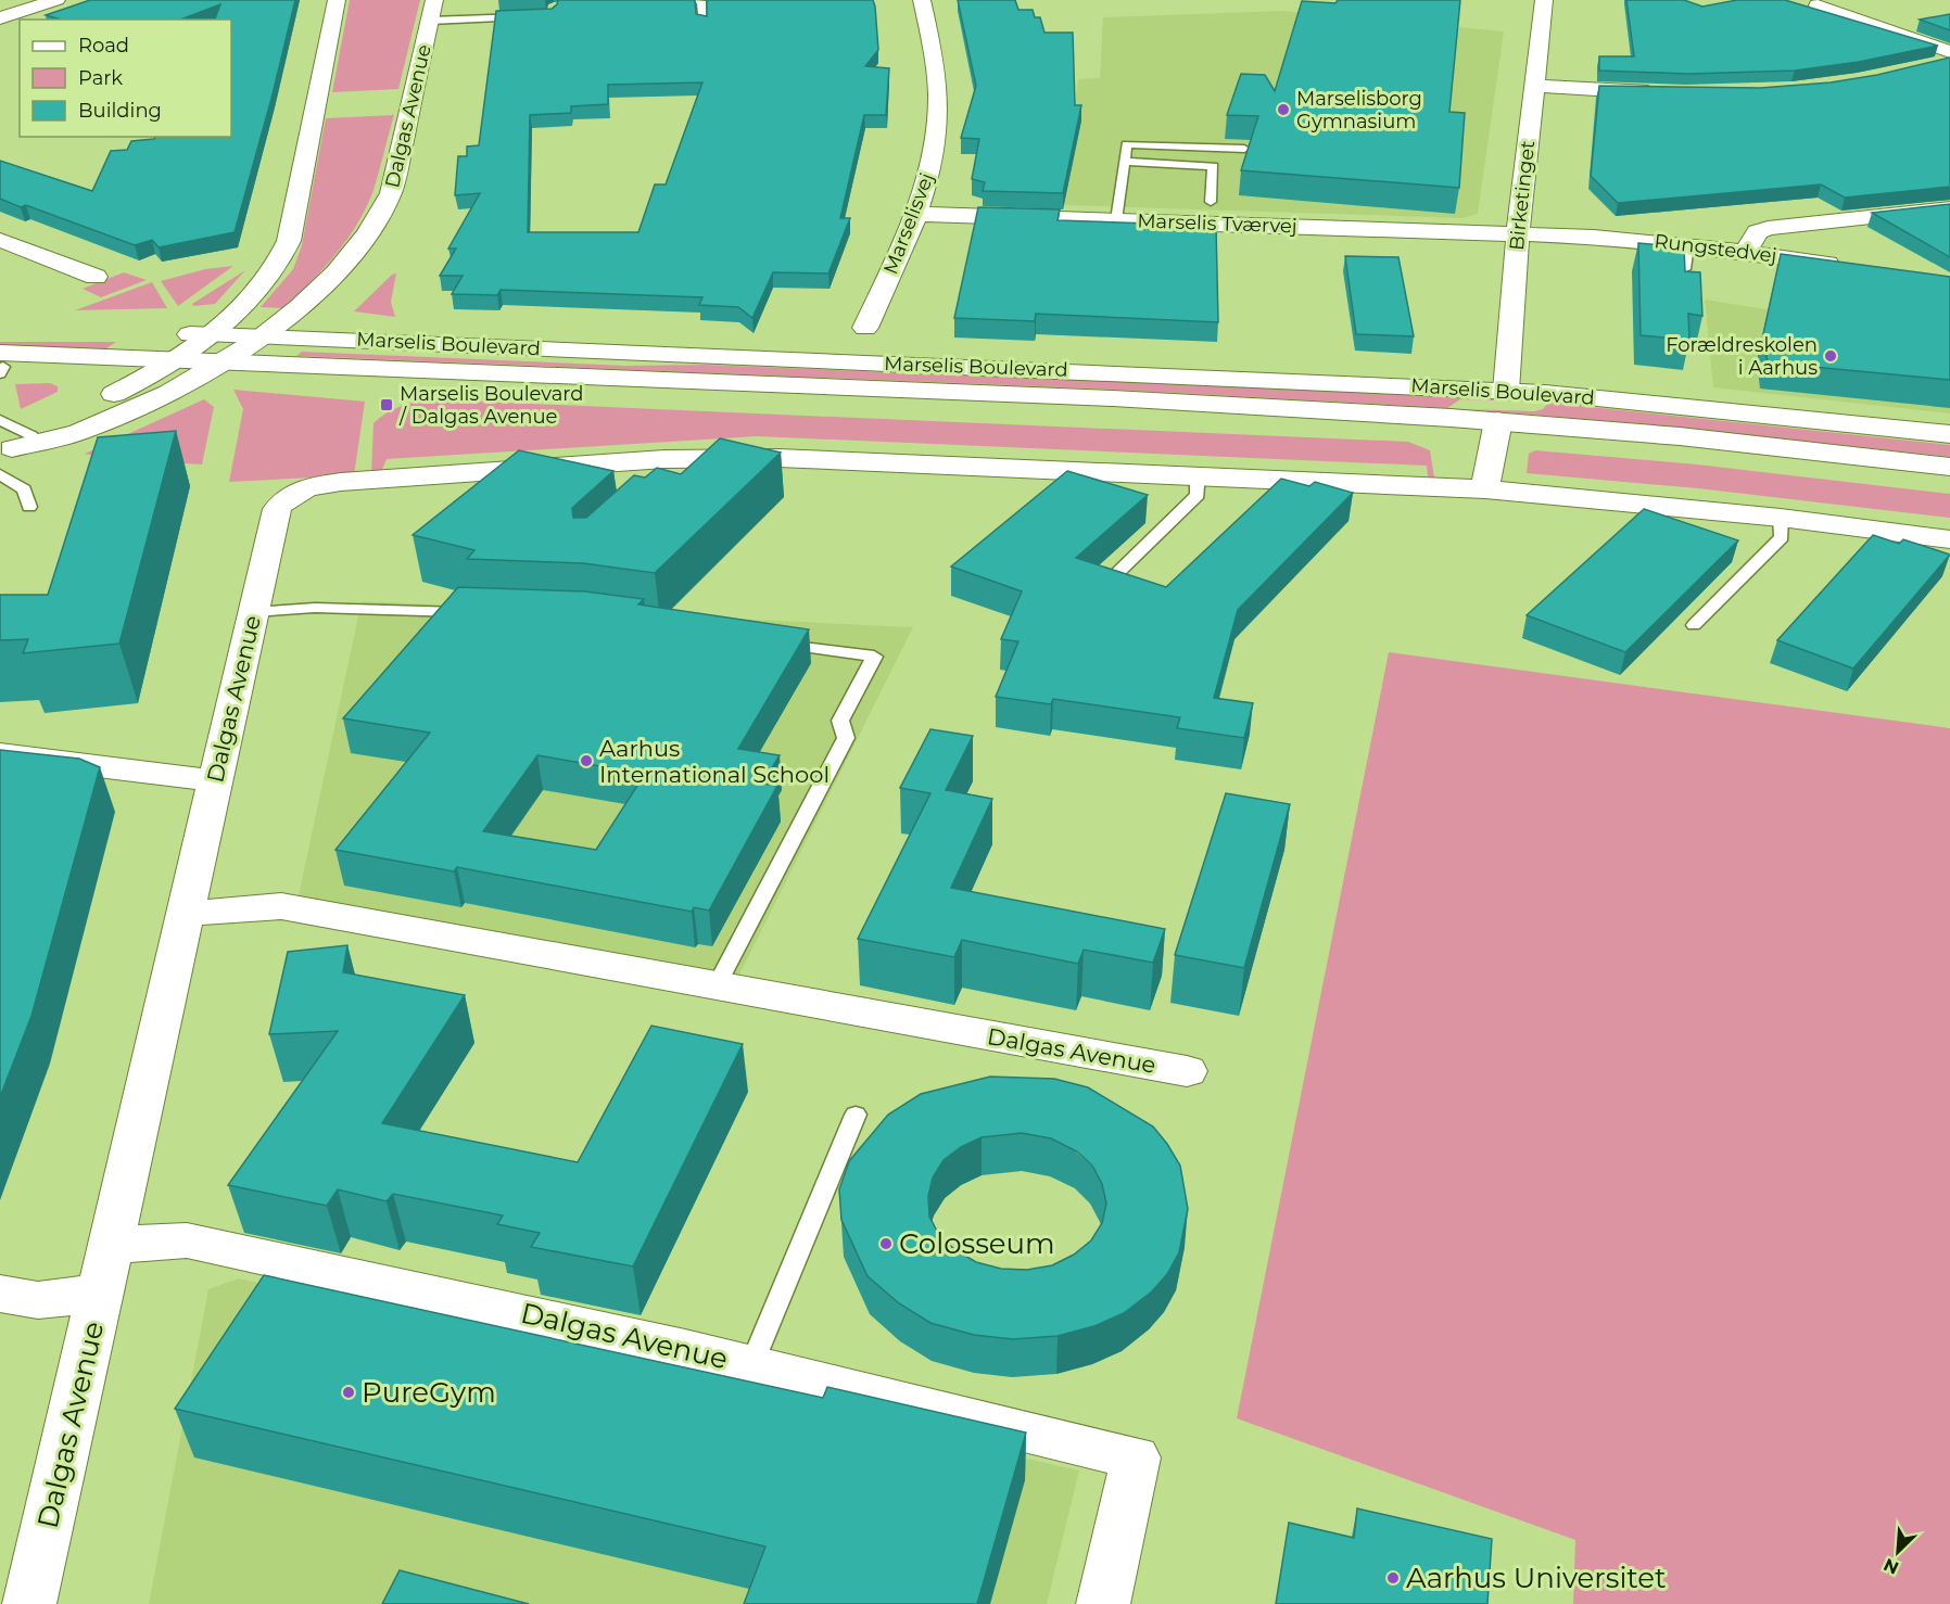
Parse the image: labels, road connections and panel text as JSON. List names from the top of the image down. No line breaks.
{"streets":{"street":["Dalgas Avenue","Birketinget","Marselisvej","Marselis Tværvej","Rungstedvej","Marselis Boulevard"]},"crossings":[["Dalgas Avenue","Marselis Boulevard"],["Birketinget","Marselis Tværvej"],["Birketinget","Rungstedvej"],["Birketinget","Marselis Boulevard"],["Marselisvej","Marselis Tværvej"],["Marselis Tværvej","Rungstedvej"]],"places":{"other":["Marselisborg Gymnasium","Forældreskolen i Aarhus","Aarhus International School","Colosseum","PureGym","Aarhus Universitet"],"transit":["Marselis Boulevard / Dalgas Avenue"]},"legend":["Road","Park","Building"],"north":"bottom left"}
